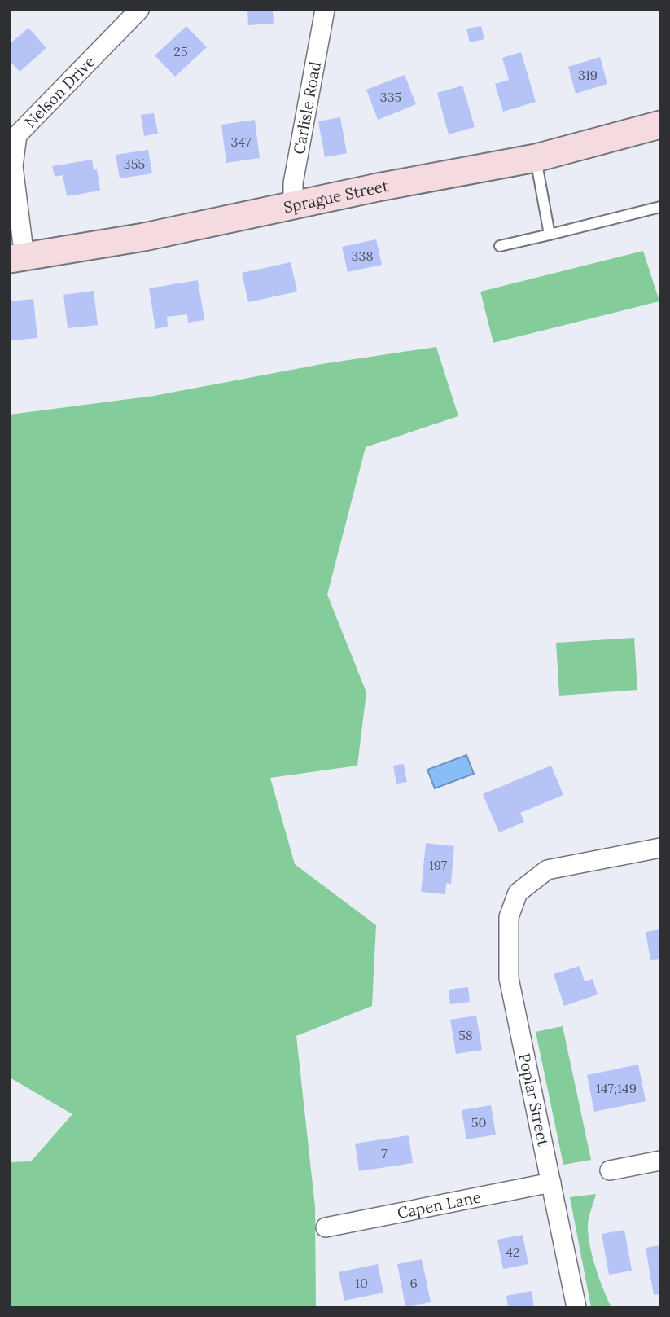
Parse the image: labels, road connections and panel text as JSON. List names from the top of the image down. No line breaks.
{"streets":{"main road":["Sprague Street"],"street":["Nelson Drive","Carlisle Road","Poplar Street","Capen Lane"]},"crossings":[["Nelson Drive","Sprague Street"],["Carlisle Road","Sprague Street"],["Poplar Street","Capen Lane"]],"house_numbers":["25","319","335","347","355","338","197","58","147;149","50","7","42","10","6"]}
